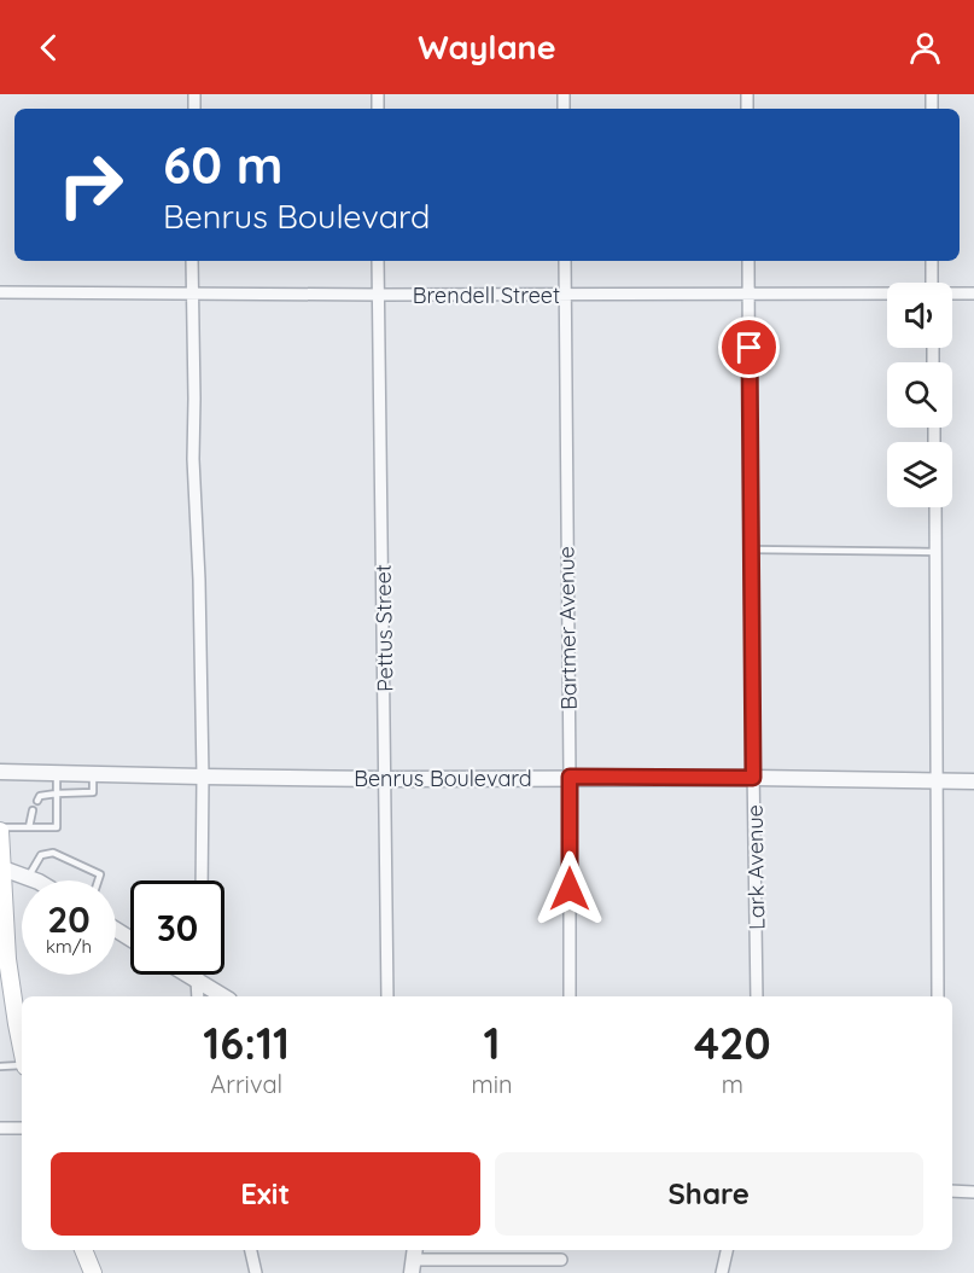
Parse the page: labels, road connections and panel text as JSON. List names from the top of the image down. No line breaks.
{"streets":{"street":["Brendell Street","Pettus Street","Bartmer Avenue","Benrus Boulevard","Lark Avenue"]},"crossings":[["Brendell Street","Pettus Street"],["Brendell Street","Bartmer Avenue"],["Brendell Street","Lark Avenue"],["Pettus Street","Benrus Boulevard"],["Bartmer Avenue","Benrus Boulevard"],["Benrus Boulevard","Lark Avenue"]],"page":{"header":"Waylane","turn":["60 m","Benrus Boulevard"],"speed":"20 km/h","limit":"30","eta":["16:11","Arrival","1","min","420","m"],"buttons":["Exit","Share"]}}
